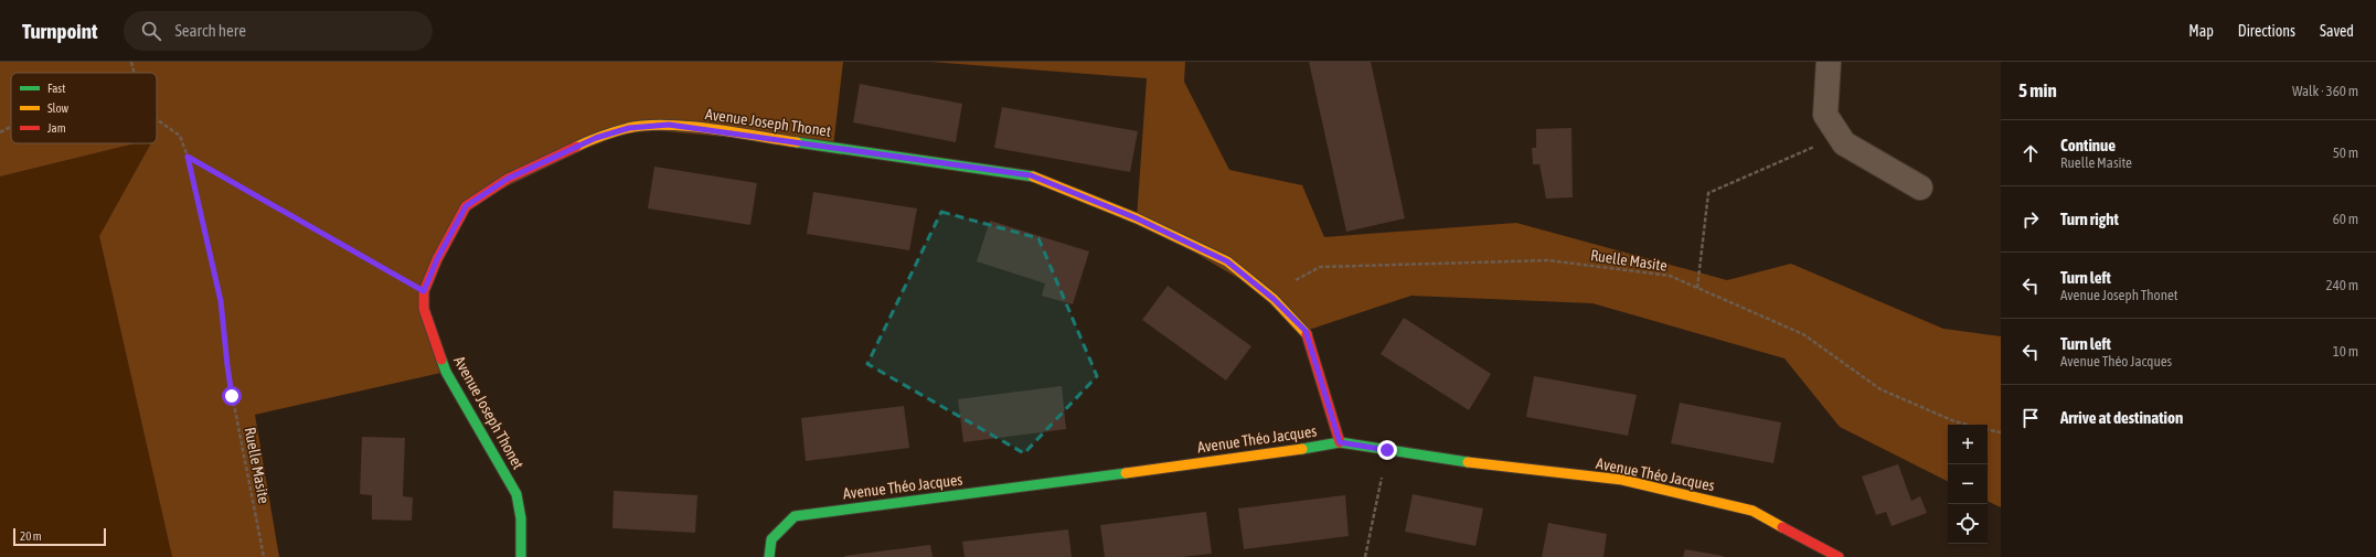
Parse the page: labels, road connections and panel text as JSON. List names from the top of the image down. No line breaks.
{"streets":{"street":["Avenue Joseph Thonet","Avenue Théo Jacques"],"path":["Ruelle Masite"]},"crossings":[["Avenue Joseph Thonet","Ruelle Masite"],["Avenue Joseph Thonet","Avenue Théo Jacques"]],"legend":["Fast","Slow","Jam"],"scale_bar":"20 m","page":{"header":"Turnpoint","search":"Search here","nav":["Map","Directions","Saved"],"heading":["5 min","Walk · 360 m"],"list":[["Continue","Ruelle Masite","50 m"],["Turn right","60 m"],["Turn left","Avenue Joseph Thonet","240 m"],["Turn left","Avenue Théo Jacques","10 m"],"Arrive at destination"],"map_buttons":["+","−"],"scale":"20 m"}}
